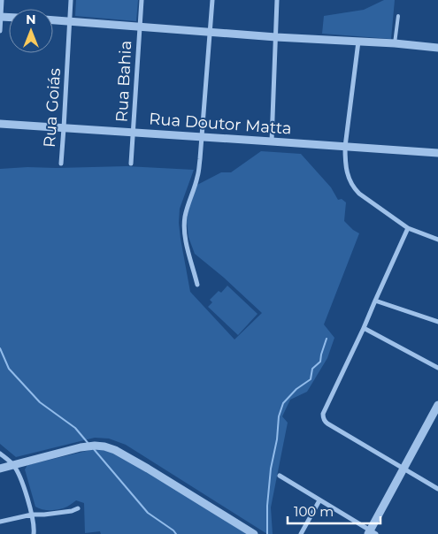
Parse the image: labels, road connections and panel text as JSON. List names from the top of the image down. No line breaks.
{"streets":{"street":["Rua Bahia","Rua Goiás","Rua Doutor Matta"]},"crossings":[["Rua Bahia","Rua Doutor Matta"],["Rua Goiás","Rua Doutor Matta"]],"scale_bar":"100 m","north":"top"}
